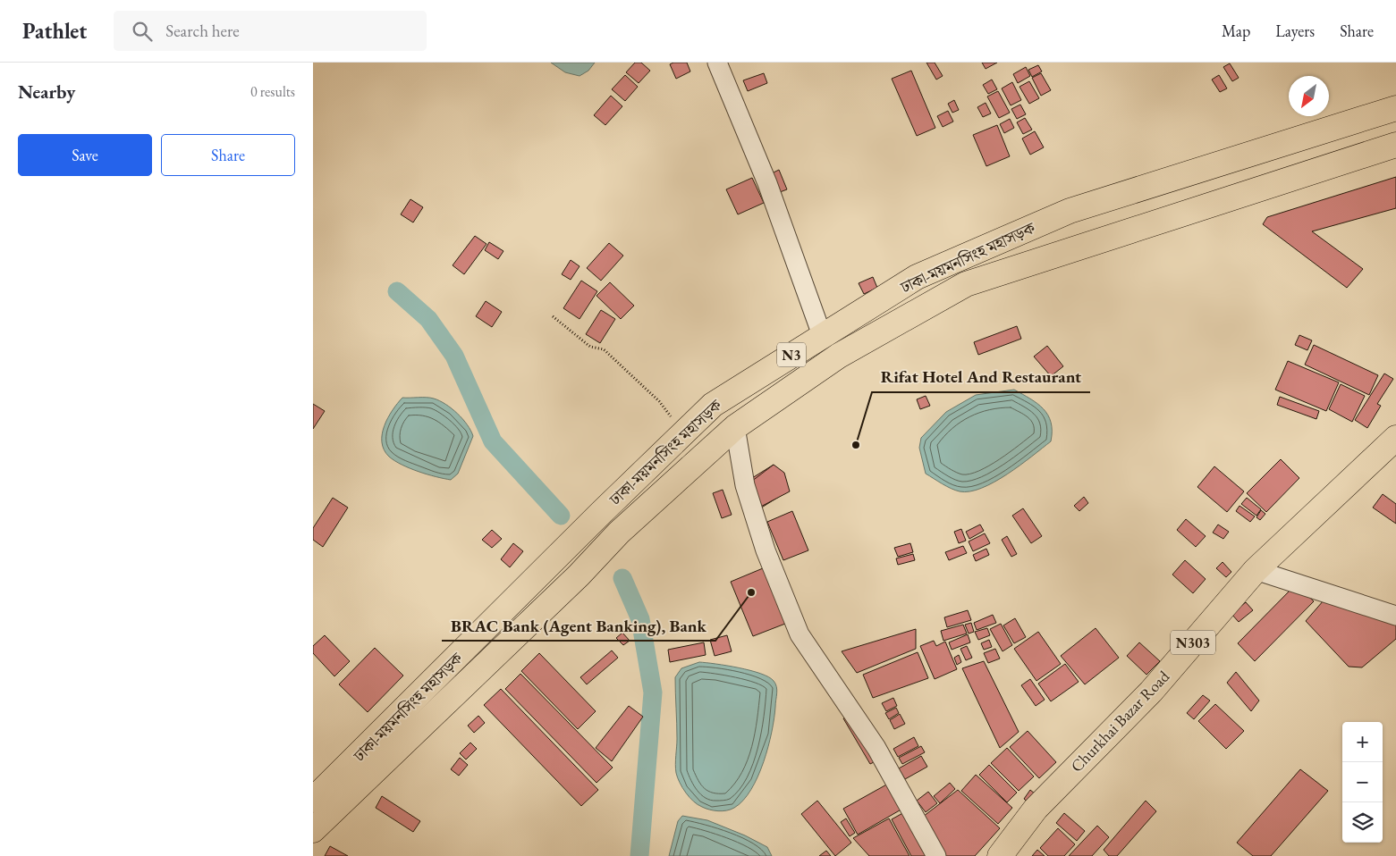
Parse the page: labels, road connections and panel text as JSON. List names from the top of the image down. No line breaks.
{"streets":{"highway":["ঢাকা-ময়মনসিংহ মহাসড়ক","N3","N303","Churkhai Bazar Road"]},"places":["Rifat Hotel And Restaurant","BRAC Bank (Agent Banking), Bank"],"north":"bottom left","page":{"header":"Pathlet","search":"Search here","nav":["Map","Layers","Share"],"heading":["Nearby","0 results"],"buttons":["Save","Share"],"map_buttons":["+","−"]}}
